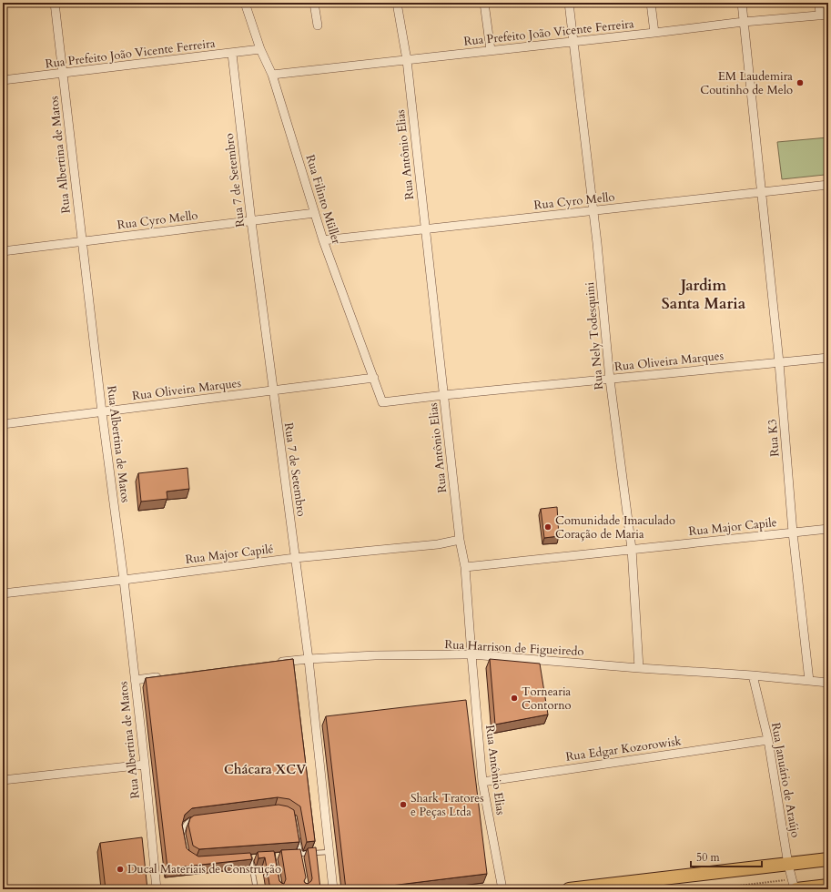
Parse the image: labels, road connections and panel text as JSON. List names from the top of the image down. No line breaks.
{"streets":{"street":["Rua Prefeito João Vicente Ferreira","Rua Albertina de Matos","Rua Antônio Elias","Rua 7 de Setembro","Rua Filinto Müller","Rua Cyro Mello","Rua Nely Todesquini","Rua Oliveira Marques","Rua K3","Rua Major Capile","Rua Major Capilé","Rua Harrison de Figueiredo","Rua Edgar Kozorowisk","Rua Januário de Araújo"]},"crossings":[["Rua Prefeito João Vicente Ferreira","Rua Albertina de Matos"],["Rua Prefeito João Vicente Ferreira","Rua Antônio Elias"],["Rua Prefeito João Vicente Ferreira","Rua 7 de Setembro"],["Rua Prefeito João Vicente Ferreira","Rua Filinto Müller"],["Rua Prefeito João Vicente Ferreira","Rua Nely Todesquini"],["Rua Prefeito João Vicente Ferreira","Rua K3"],["Rua Albertina de Matos","Rua Cyro Mello"],["Rua Albertina de Matos","Rua Oliveira Marques"],["Rua Albertina de Matos","Rua Major Capilé"],["Rua Antônio Elias","Rua Cyro Mello"],["Rua Antônio Elias","Rua Oliveira Marques"],["Rua Antônio Elias","Rua Major Capile"],["Rua Antônio Elias","Rua Major Capilé"],["Rua Antônio Elias","Rua Harrison de Figueiredo"],["Rua Antônio Elias","Rua Edgar Kozorowisk"],["Rua 7 de Setembro","Rua Cyro Mello"],["Rua 7 de Setembro","Rua Oliveira Marques"],["Rua 7 de Setembro","Rua Major Capilé"],["Rua 7 de Setembro","Rua Harrison de Figueiredo"],["Rua Filinto Müller","Rua Cyro Mello"],["Rua Filinto Müller","Rua Oliveira Marques"],["Rua Cyro Mello","Rua Nely Todesquini"],["Rua Cyro Mello","Rua K3"],["Rua Nely Todesquini","Rua Oliveira Marques"],["Rua Nely Todesquini","Rua Major Capile"],["Rua Nely Todesquini","Rua Harrison de Figueiredo"],["Rua Oliveira Marques","Rua K3"],["Rua K3","Rua Major Capile"],["Rua K3","Rua Harrison de Figueiredo"],["Rua Harrison de Figueiredo","Rua Januário de Araújo"],["Rua Edgar Kozorowisk","Rua Januário de Araújo"]],"districts":["Jardim Santa Maria","Chácara XCV"],"places":["EM Laudemira Coutinho de Melo","Comunidade Imaculado Coração de Maria","Tornearia Contorno","Shark Tratores e Peças Ltda","Ducal Materiais de Construção"],"scale_bar":"50 m"}
